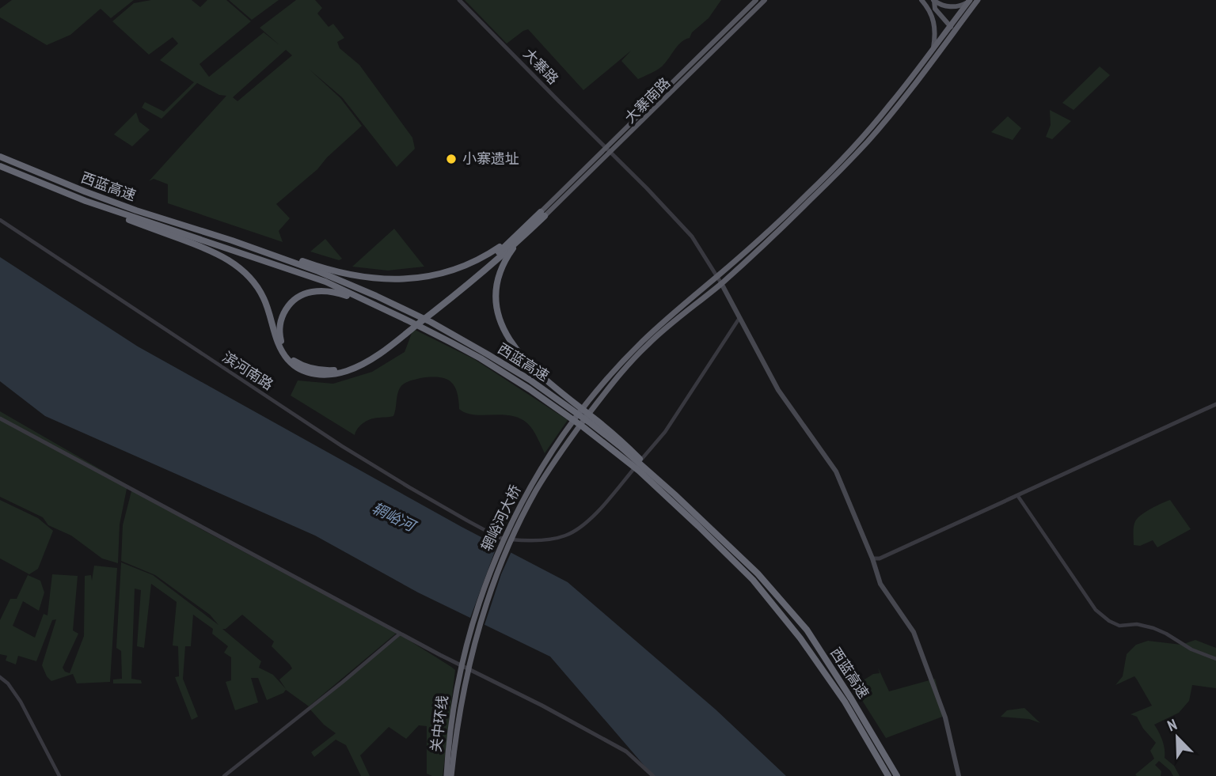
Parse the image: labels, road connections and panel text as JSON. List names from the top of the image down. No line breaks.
{"streets":{"highway":["西蓝高速","辋峪河大桥","关中环线"],"main road":["大寨南路"],"street":["大寨路","滨河南路"]},"crossings":[["大寨路","大寨南路"],["大寨路","辋峪河大桥"],["辋峪河大桥","关中环线"]],"water":["辋峪河"],"places":["小寨遗址"],"north":"top left"}
